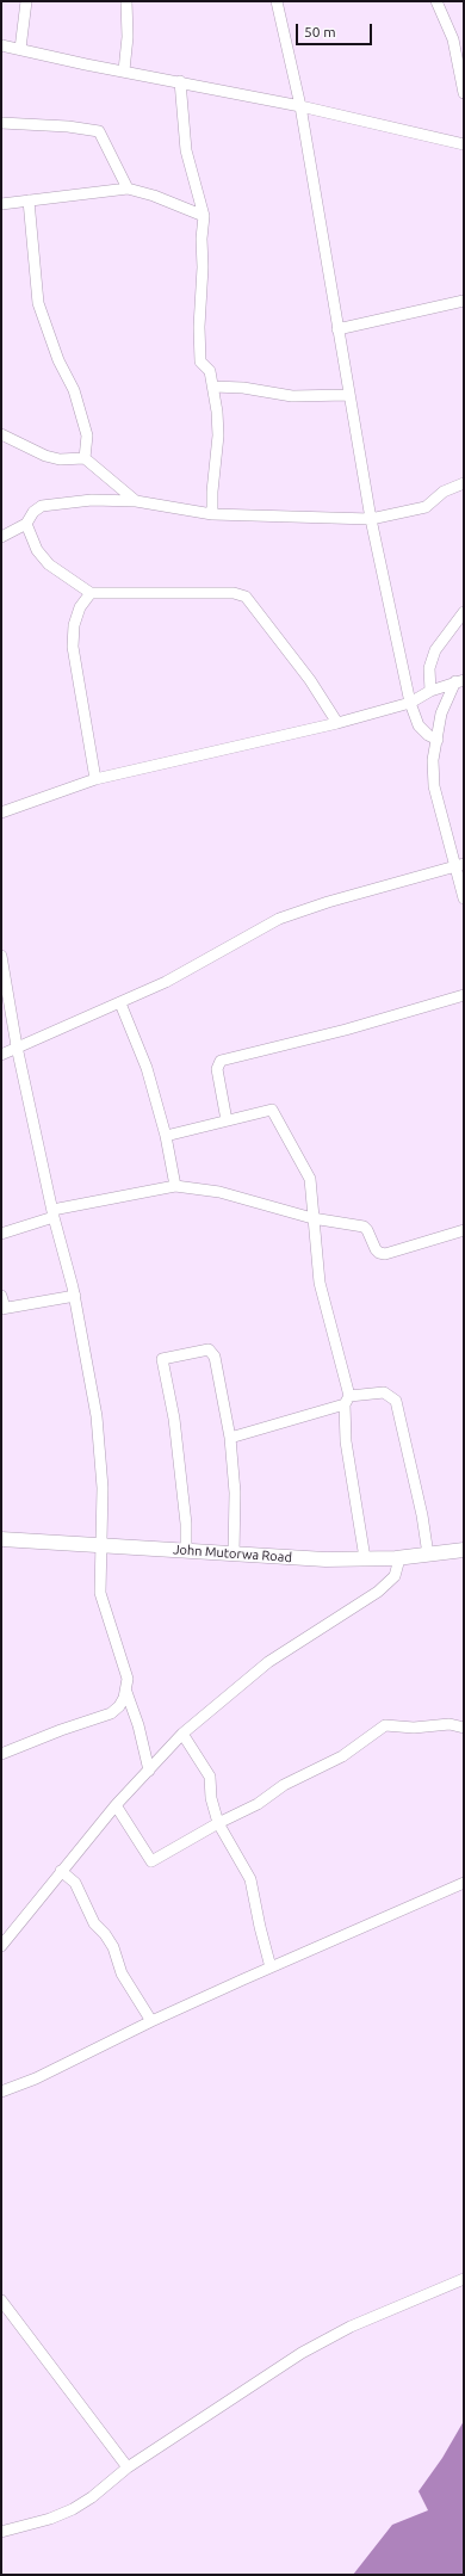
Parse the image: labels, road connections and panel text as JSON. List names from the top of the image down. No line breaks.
{"streets":{"street":["John Mutorwa Road"]},"scale_bar":"50 m"}
